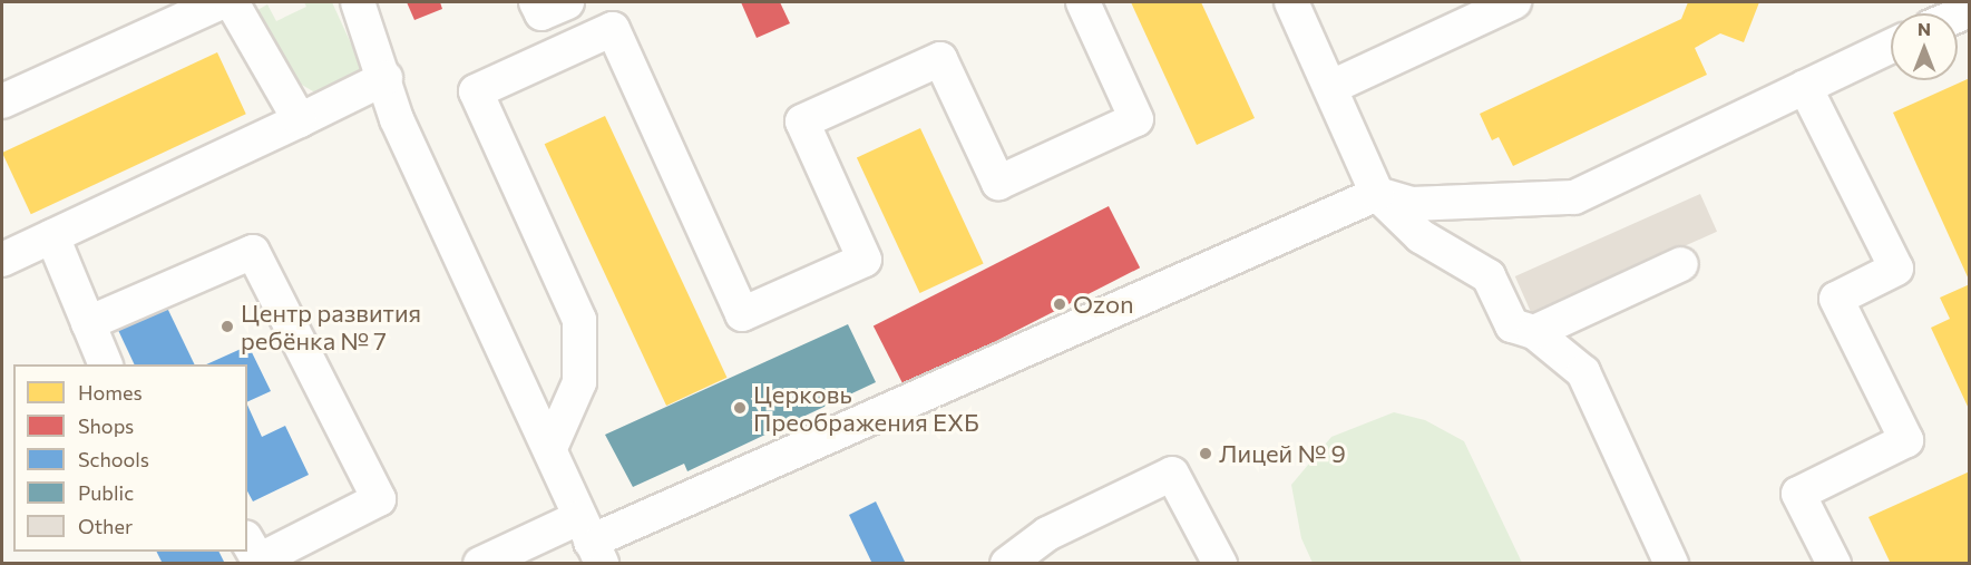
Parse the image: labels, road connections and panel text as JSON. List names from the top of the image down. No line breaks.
{"places":["Ozon","Центр развития ребёнка № 7","Церковь Преображения ЕХБ","Лицей № 9"],"legend":["Homes","Shops","Schools","Public","Other"],"north":"top"}
